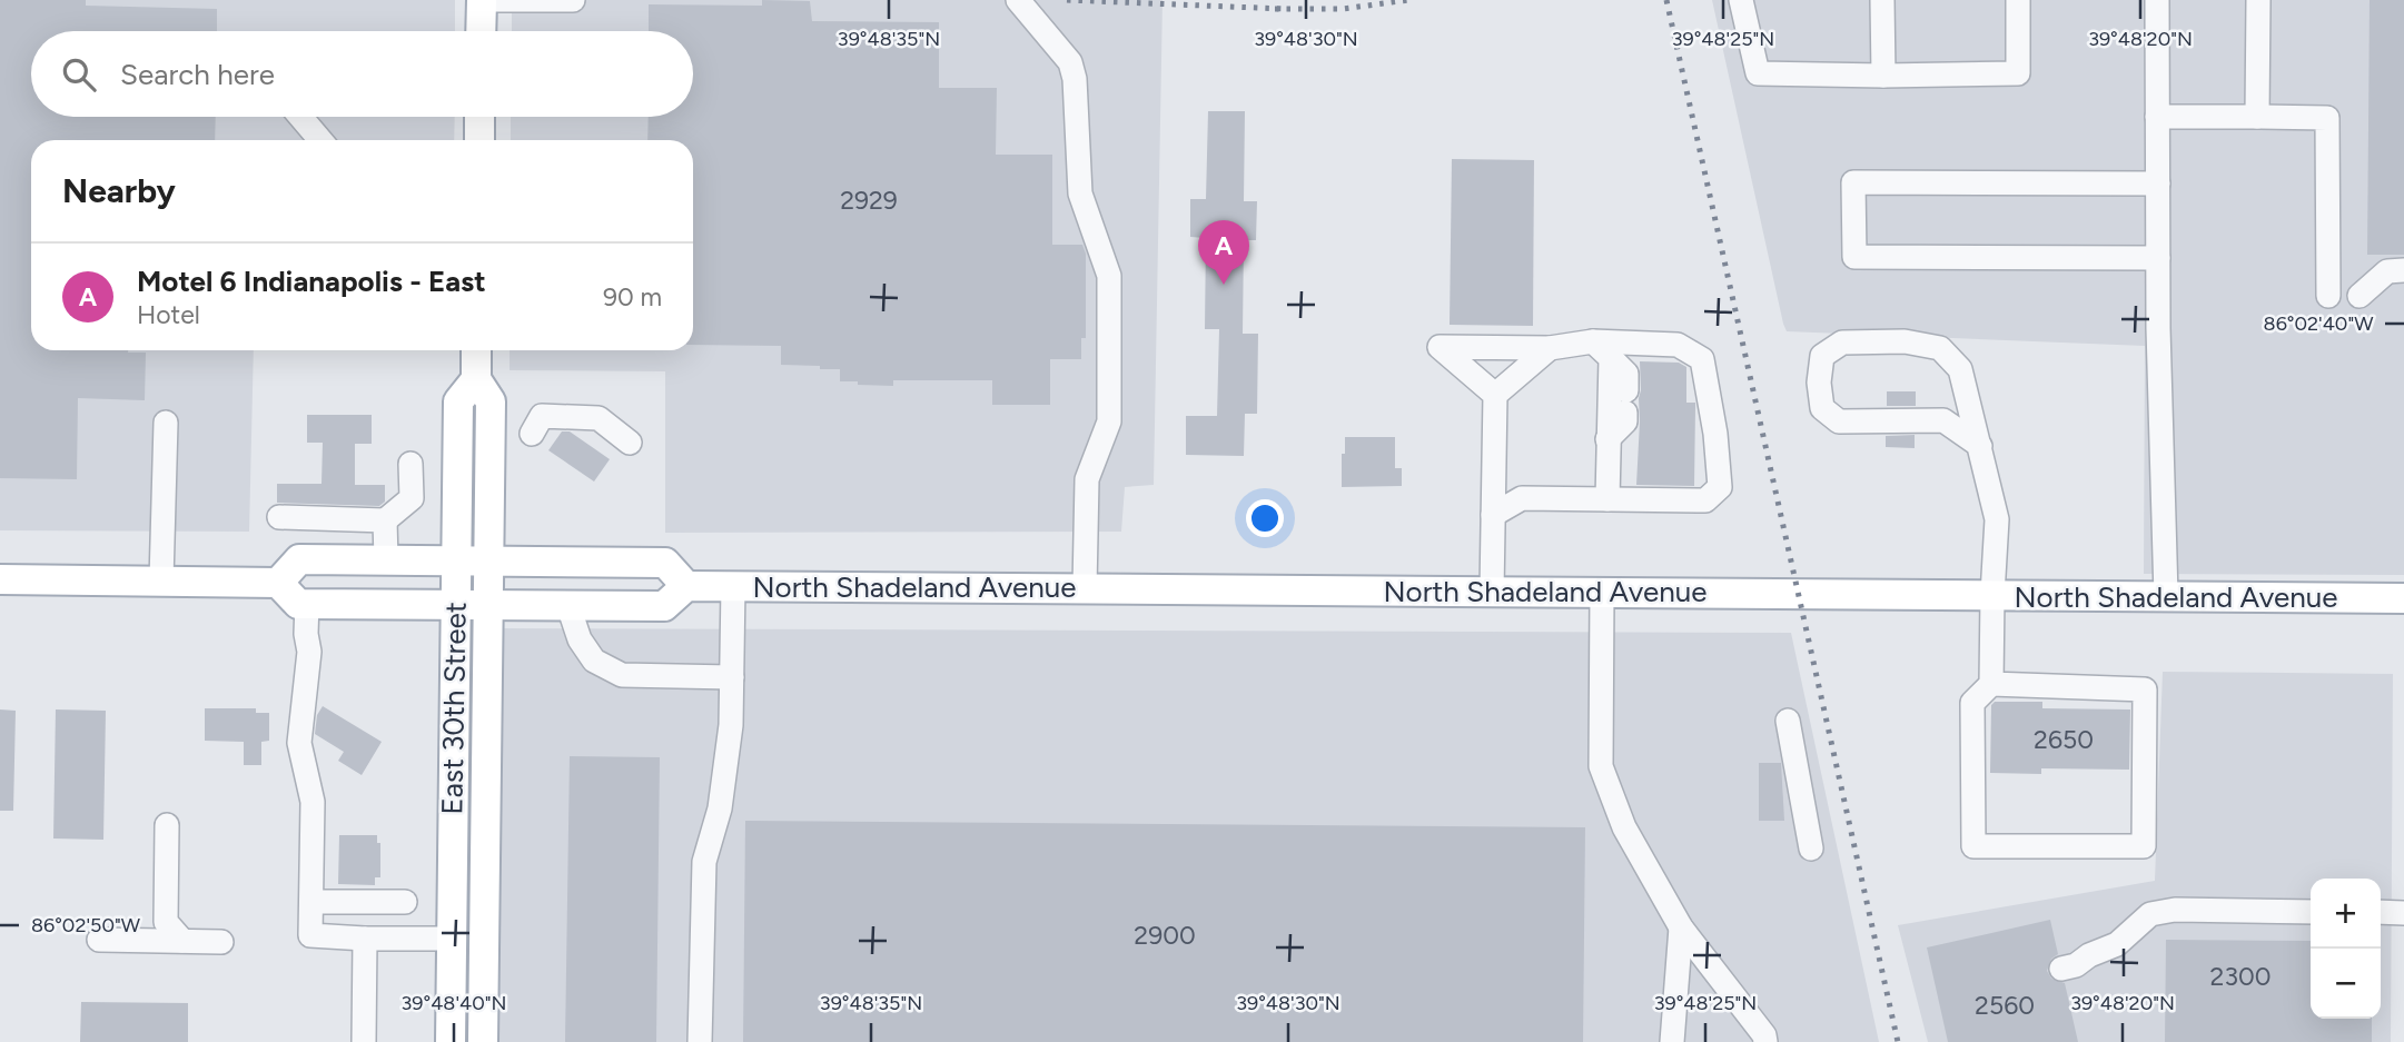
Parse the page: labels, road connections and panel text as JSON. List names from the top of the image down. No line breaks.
{"streets":{"main road":["North Shadeland Avenue","East 30th Street"]},"house_numbers":["2929","2650","2900","2300","2560"],"page":{"search":"Search here","heading":"Nearby","pins":"A","list":[{"mark":"A","name":"Motel 6 Indianapolis - East","note":"Hotel","value":"90 m"}],"map_buttons":["+","−"]},"coordinates":["39°48'35\"N","39°48'30\"N","39°48'25\"N","39°48'20\"N","86°02'40\"W","86°02'50\"W","39°48'40\"N"]}
